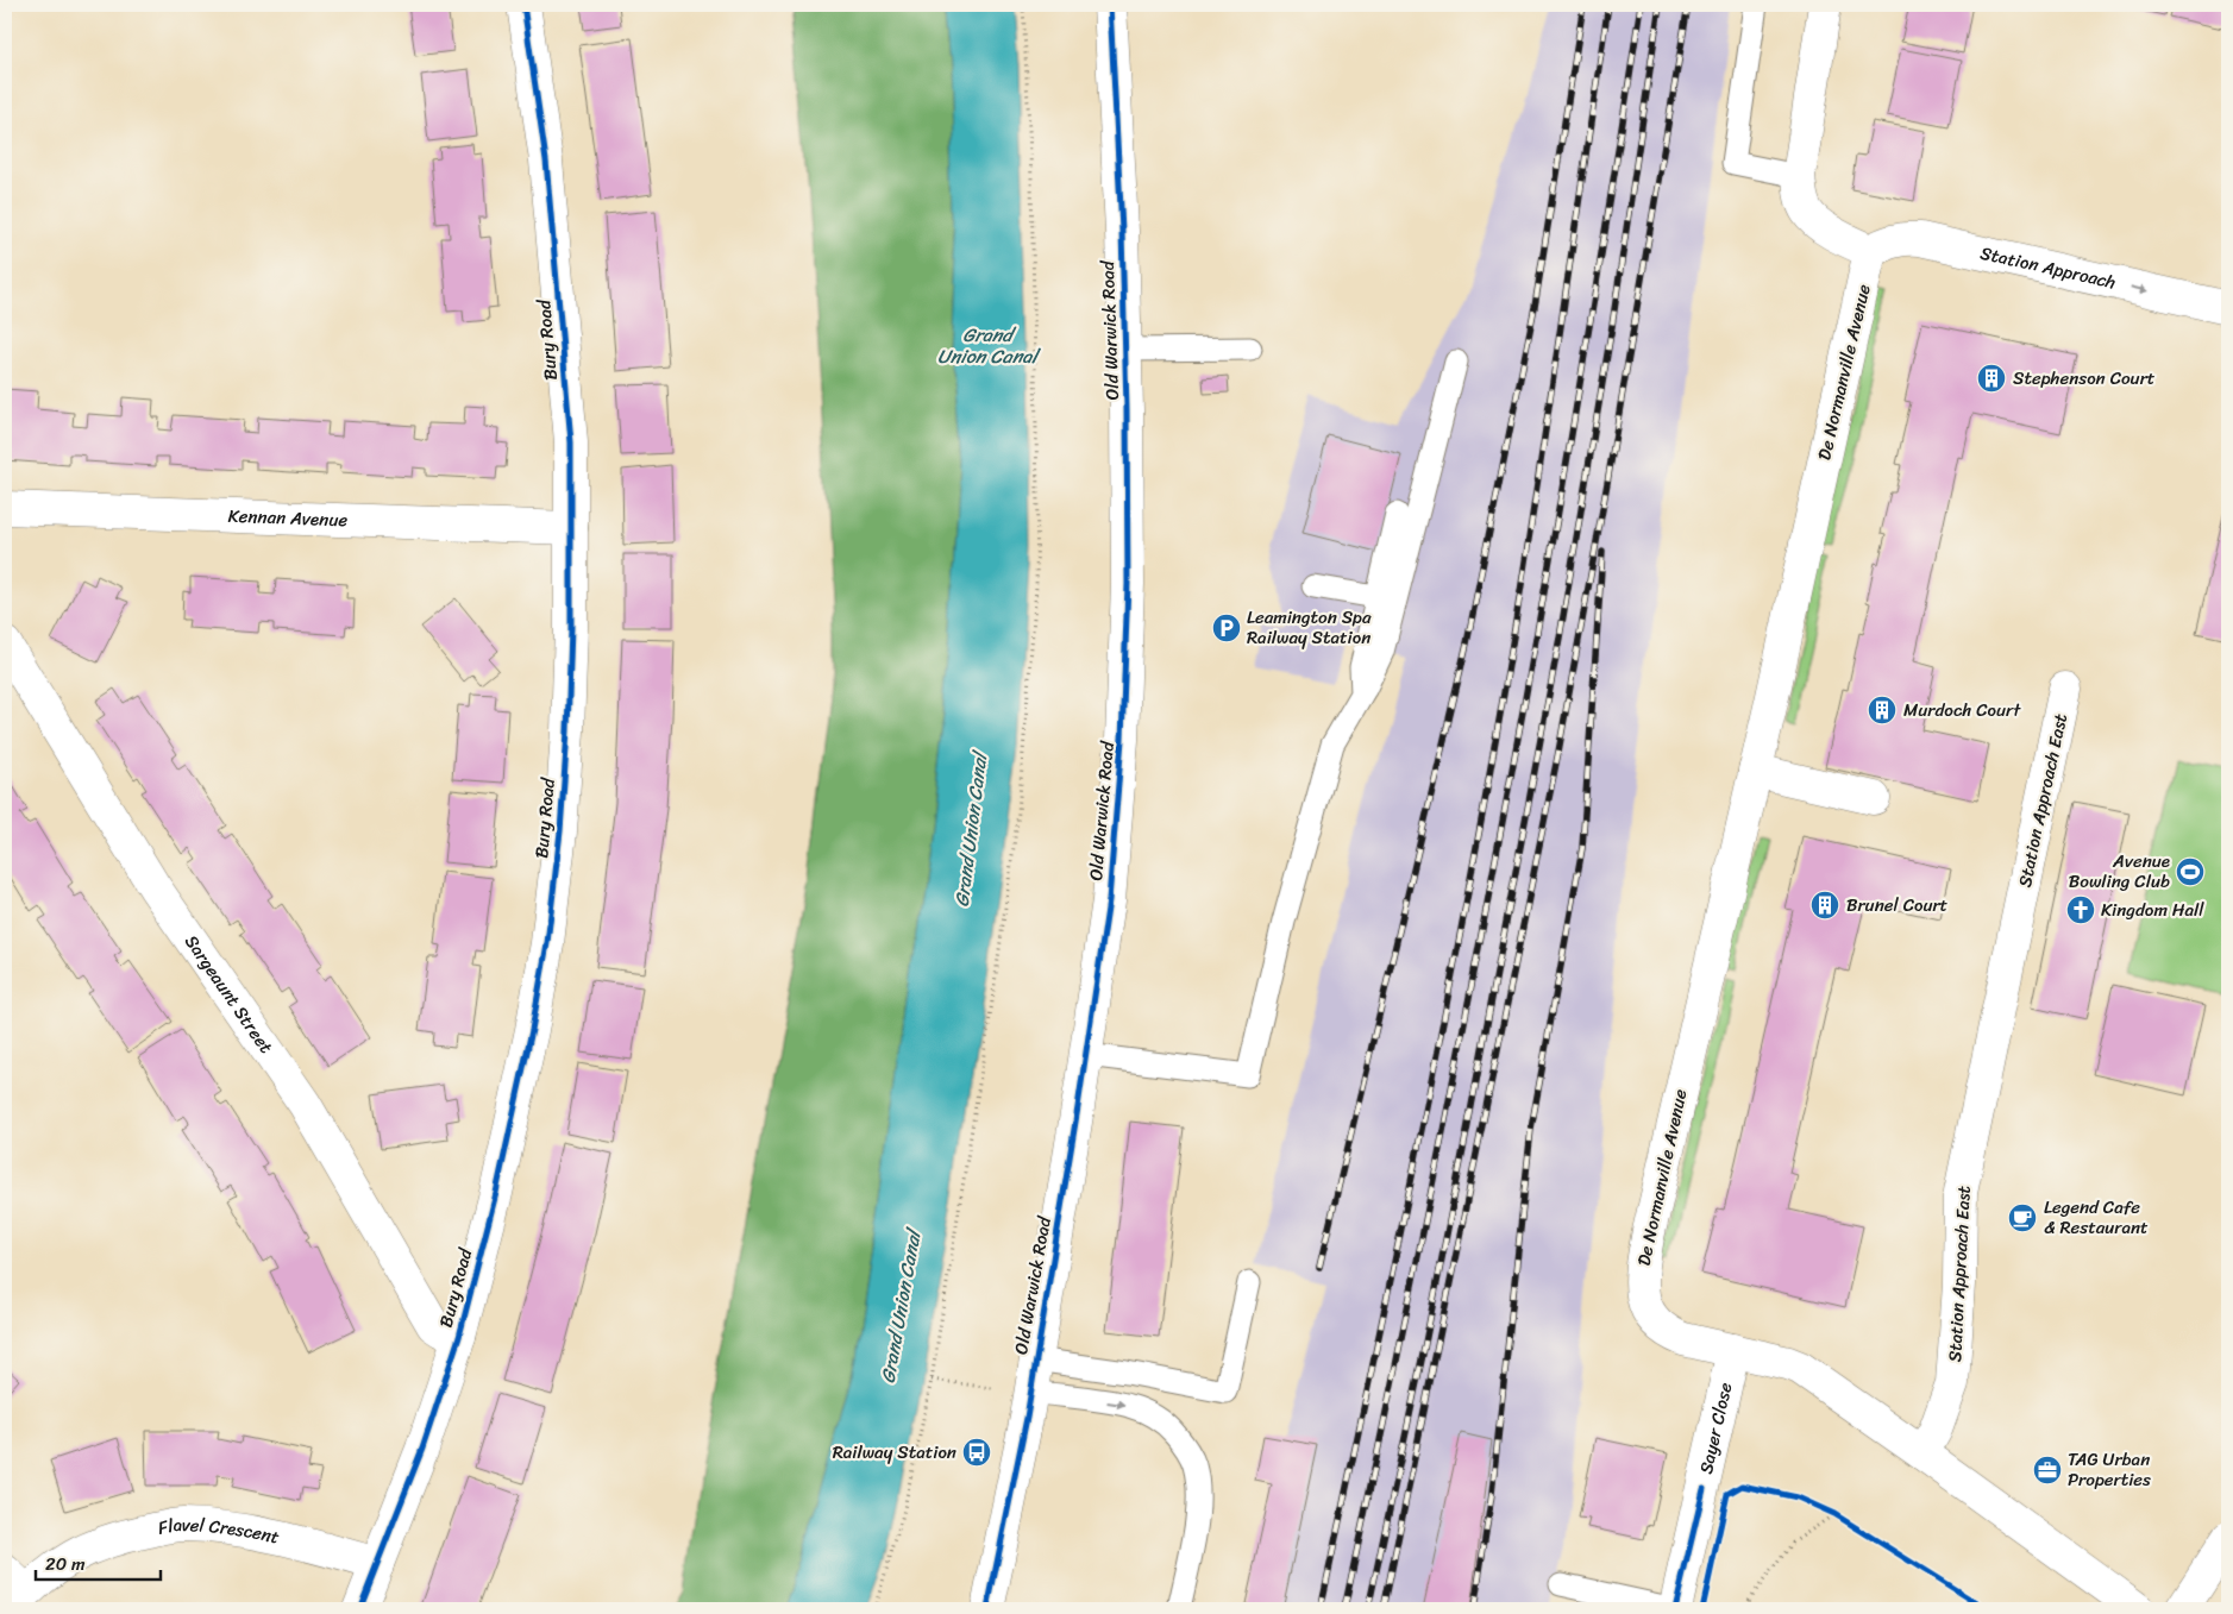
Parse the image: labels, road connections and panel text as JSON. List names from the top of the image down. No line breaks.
{"streets":{"street":["Station Approach","Old Warwick Road","Bury Road","De Normanville Avenue","Kennan Avenue","Station Approach East","Sargeaunt Street","Sayer Close","Flavel Crescent"]},"crossings":[["Station Approach","De Normanville Avenue"],["Bury Road","Kennan Avenue"],["Bury Road","Sargeaunt Street"],["Bury Road","Flavel Crescent"],["De Normanville Avenue","Station Approach East"],["De Normanville Avenue","Sayer Close"]],"one_way":["Station Approach"],"water":["Grand Union Canal"],"places":{"building":["Stephenson Court","Murdoch Court","Brunel Court"],"parking":["Leamington Spa Railway Station"],"sports":["Avenue Bowling Club"],"church":["Kingdom Hall"],"cafe":["Legend Cafe & Restaurant"],"bus stop":["Railway Station"],"office":["TAG Urban Properties"]},"scale_bar":"20 m"}
